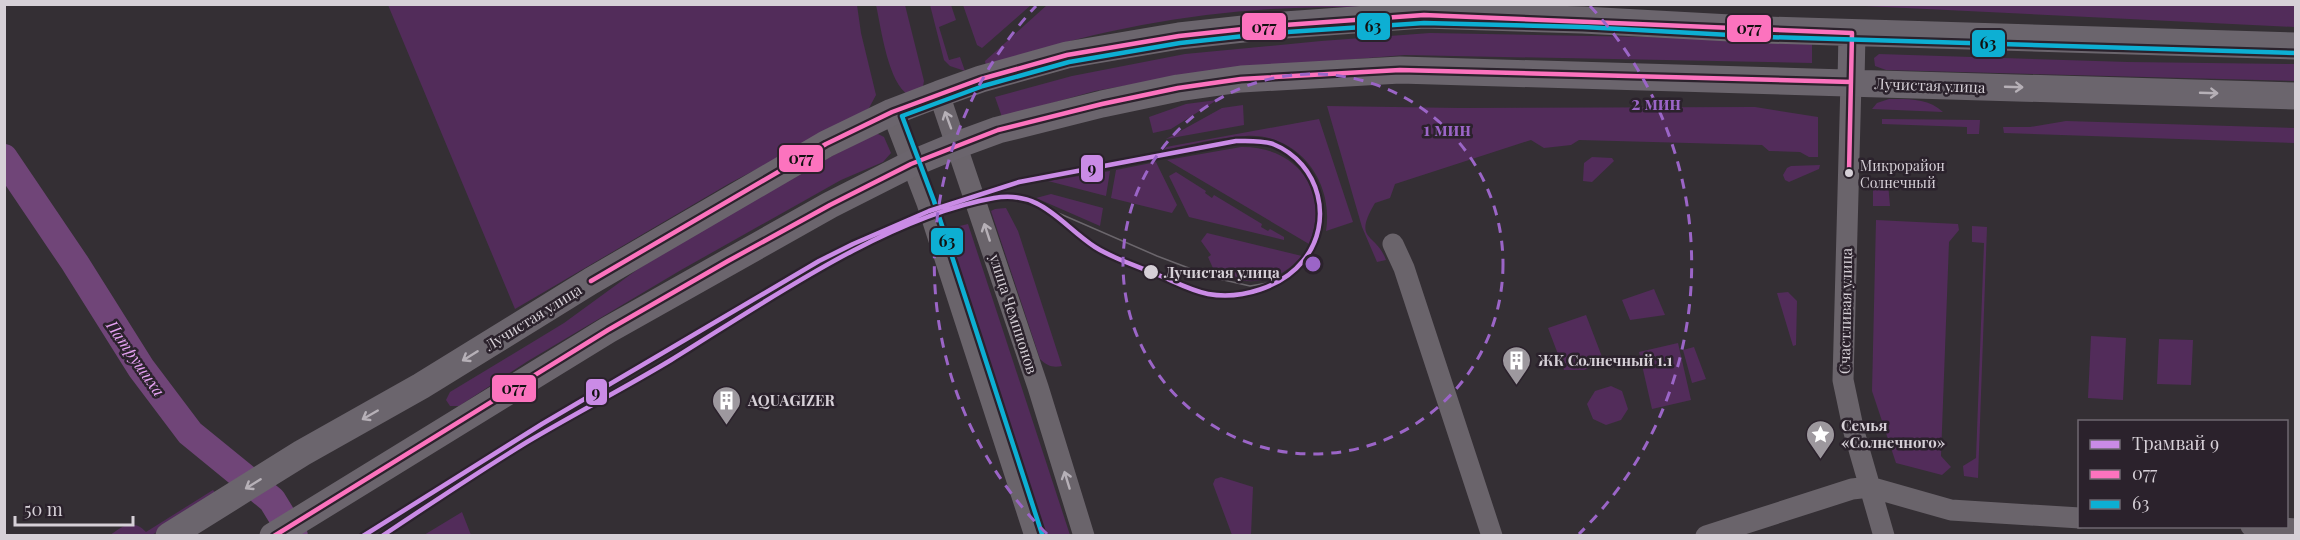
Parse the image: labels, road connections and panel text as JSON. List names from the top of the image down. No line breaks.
{"streets":{"main road":["Лучистая улица"],"street":["Счастливая улица","улица Чемпионов"]},"crossings":[["Лучистая улица","Счастливая улица"],["Лучистая улица","улица Чемпионов"]],"water":["Патрушиха"],"places":{"other":["Микрорайон Солнечный","Лучистая улица"],"building":["ЖК Солнечный 1.1","AQUAGIZER"],"place":["Семья «Солнечного»"]},"lines":["transit line 077","transit line 63","tram line 9"],"legend":["Трамвай 9","077","63"],"scale_bar":"50 m","rings":["2 мин","1 мин"]}
